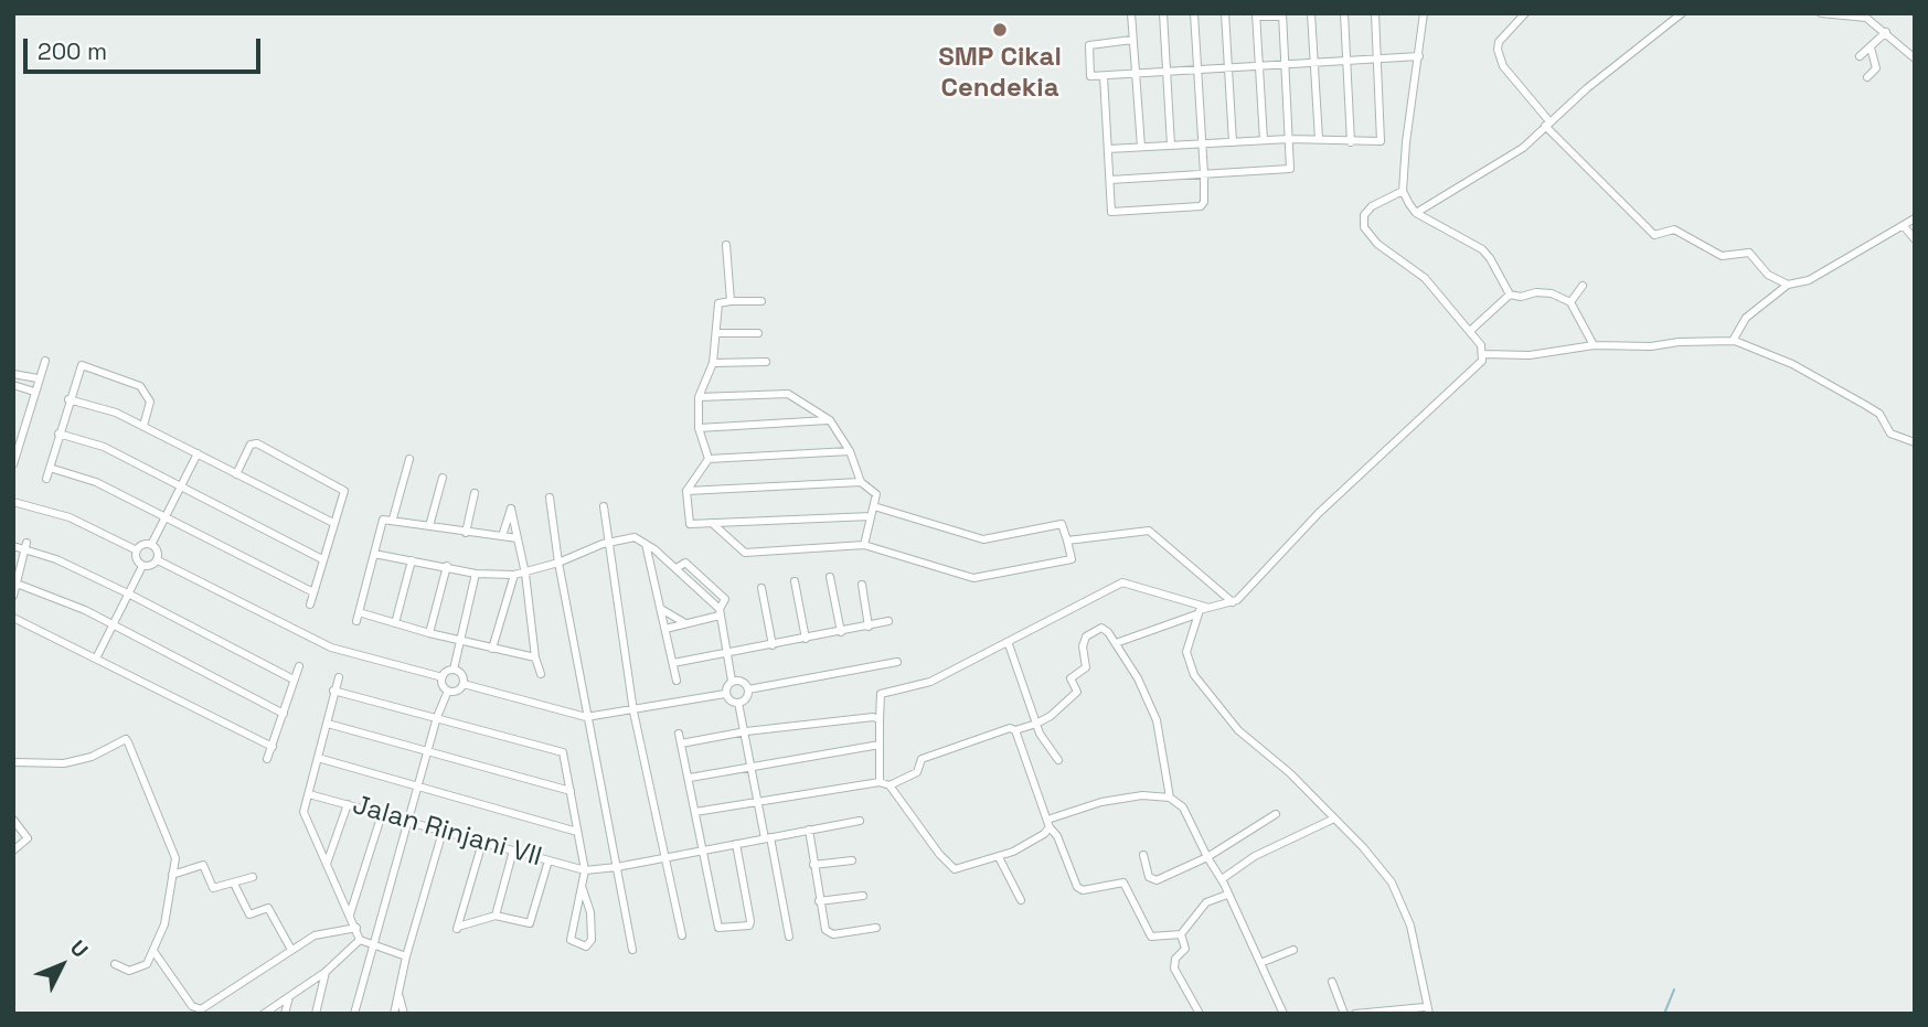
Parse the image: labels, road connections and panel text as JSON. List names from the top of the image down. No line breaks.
{"streets":{"street":["Jalan Rinjani VII"]},"places":["SMP Cikal Cendekia"],"scale_bar":"200 m","north":"top right"}
